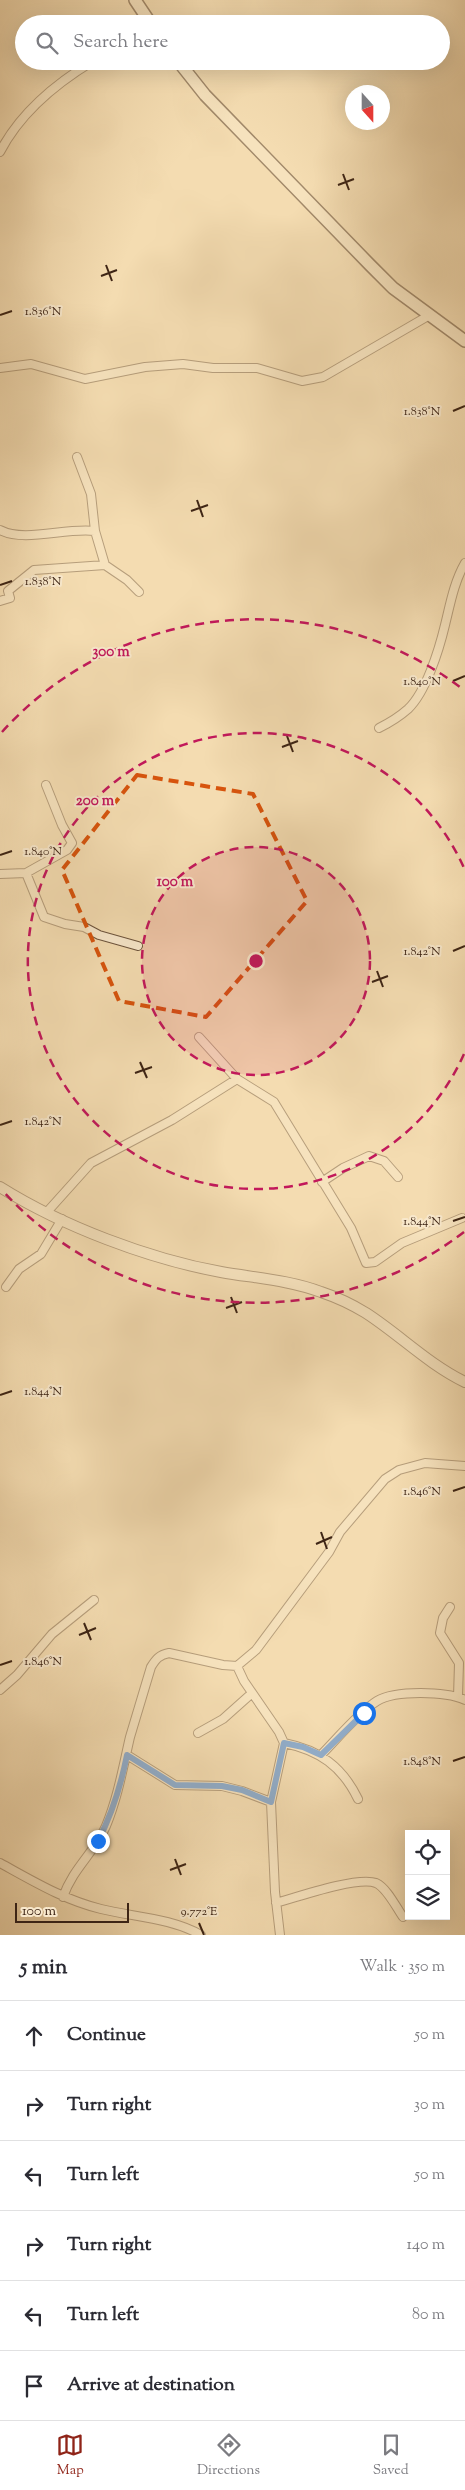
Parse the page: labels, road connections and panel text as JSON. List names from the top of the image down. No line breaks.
{"scale_bar":"100 m","north":"bottom","page":{"search":"Search here","scale":"100 m","heading":["5 min","Walk · 350 m"],"list":[["Continue","50 m"],["Turn right","30 m"],["Turn left","50 m"],["Turn right","140 m"],["Turn left","80 m"],"Arrive at destination"],"nav":["Map","Directions","Saved"]},"coordinates":["1.836°N","1.838°N","1.840°N","1.842°N","1.844°N","1.846°N","1.848°N","9.772°E"],"rings":["300 m","200 m","100 m"]}
